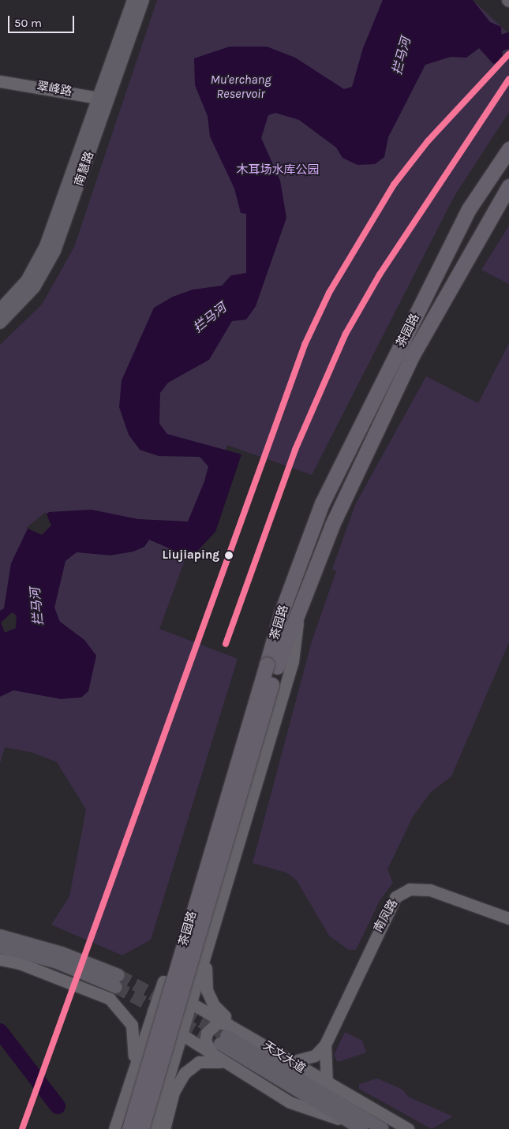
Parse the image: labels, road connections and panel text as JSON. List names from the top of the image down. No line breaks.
{"streets":{"main road":["南慧路","茶园路","天文大道"],"street":["翠峰路","南凤路"]},"crossings":[["翠峰路","南慧路"],["茶园路","天文大道"]],"water":["拦马河","Mu'erchang Reservoir"],"parks":["木耳场水库公园"],"places":["Liujiaping"],"scale_bar":"50 m"}
